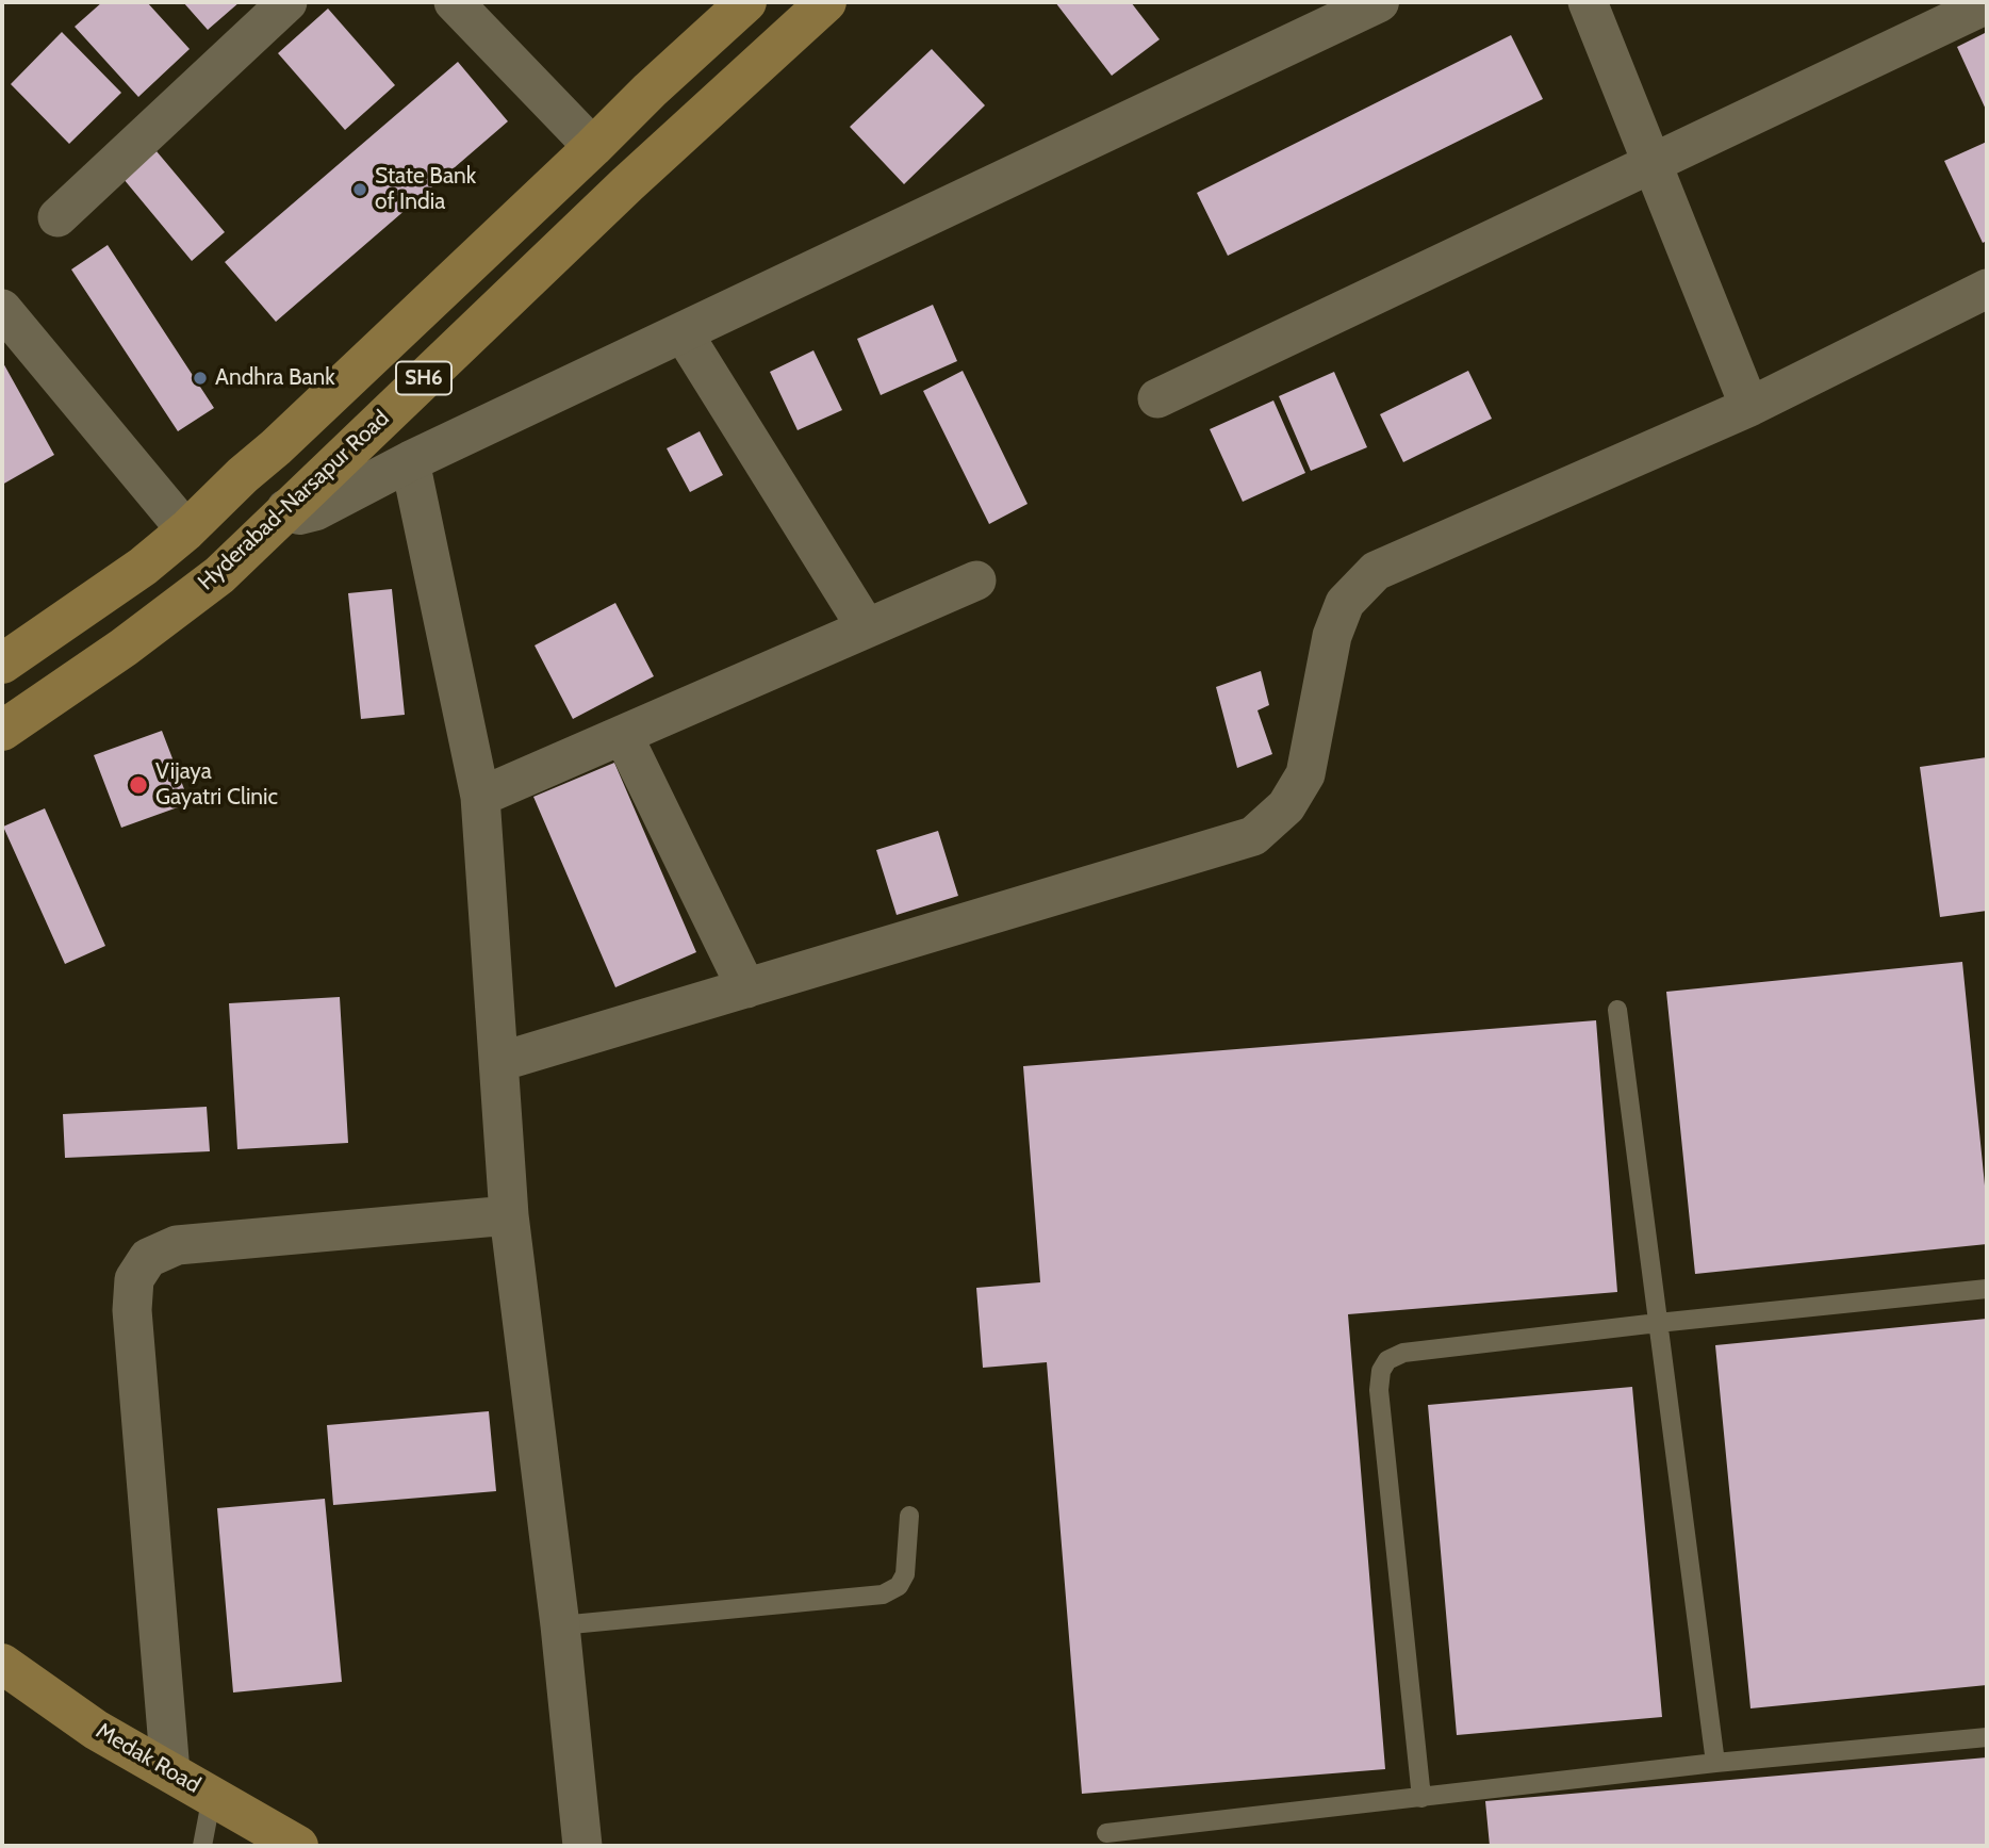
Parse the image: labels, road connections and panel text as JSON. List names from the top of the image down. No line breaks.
{"streets":{"main road":["SH6","Hyderabad-Narsapur Road","Medak Road"]},"places":["State Bank of India","Andhra Bank","Vijaya Gayatri Clinic"]}
